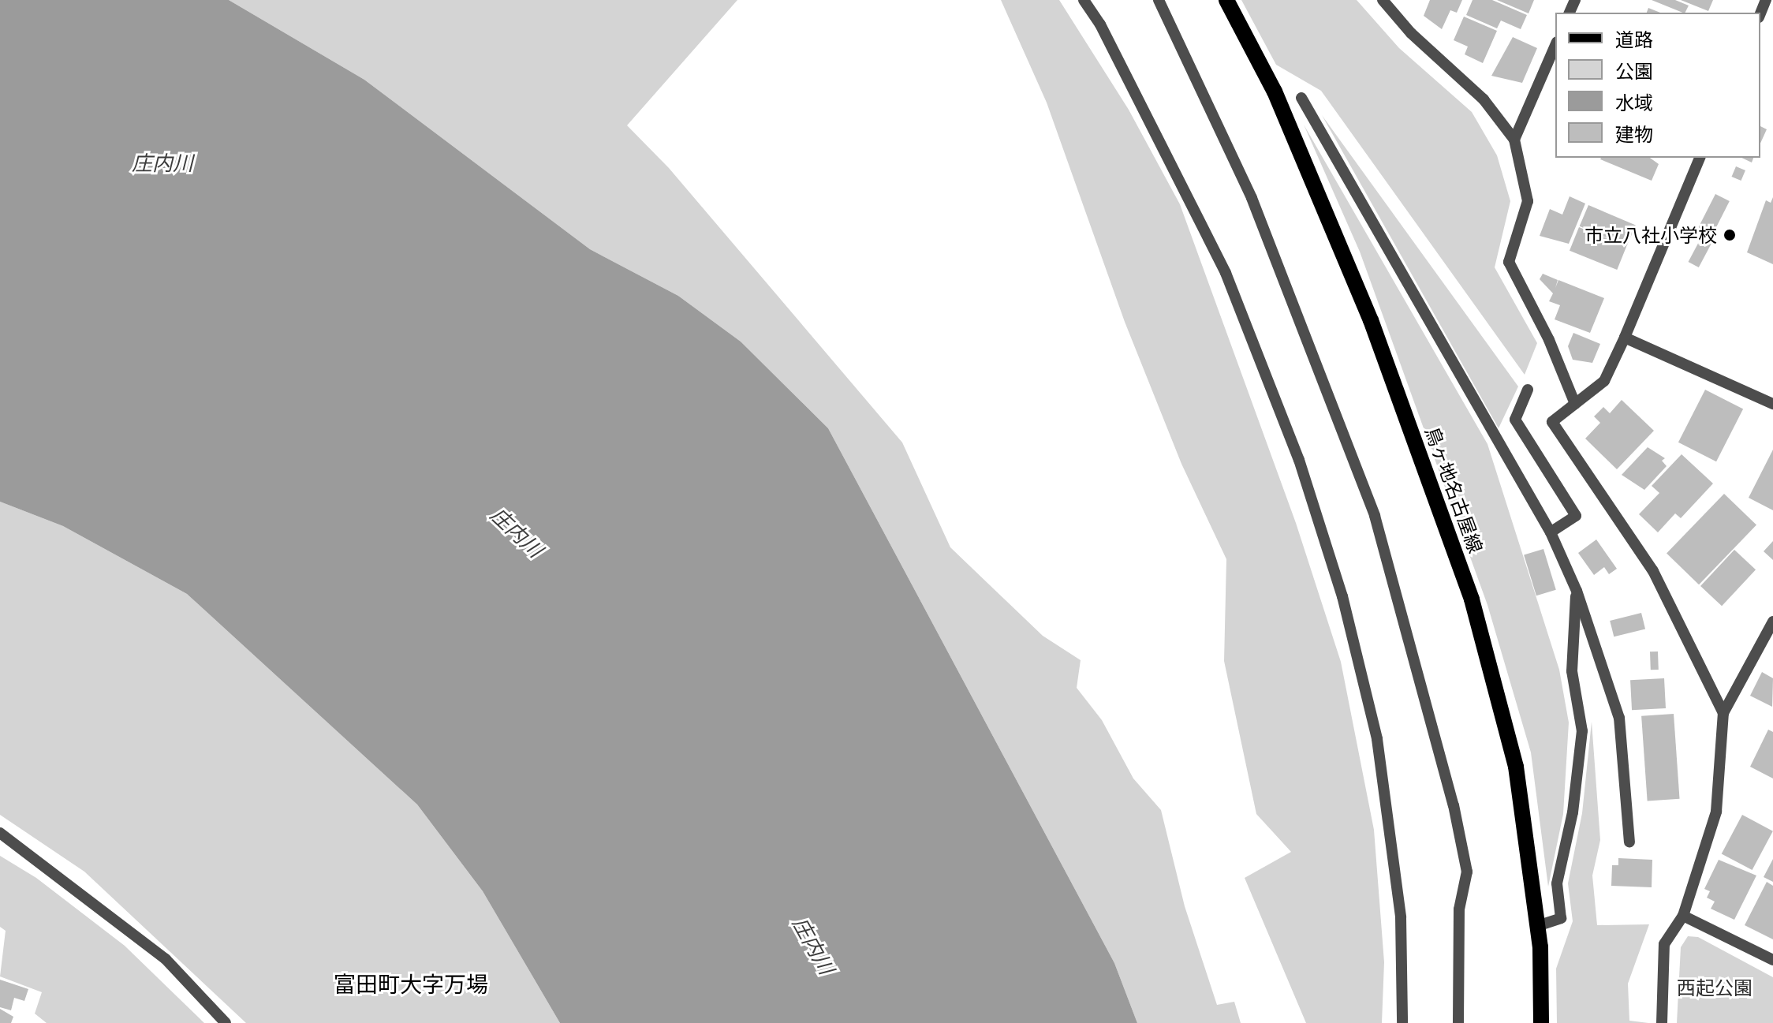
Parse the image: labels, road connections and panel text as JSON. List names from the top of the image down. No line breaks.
{"streets":{"main road":["鳥ヶ地名古屋線"]},"districts":["富田町大字万場"],"water":["庄内川"],"parks":["西起公園"],"places":["市立八社小学校"],"legend":["道路","公園","水域","建物"]}
